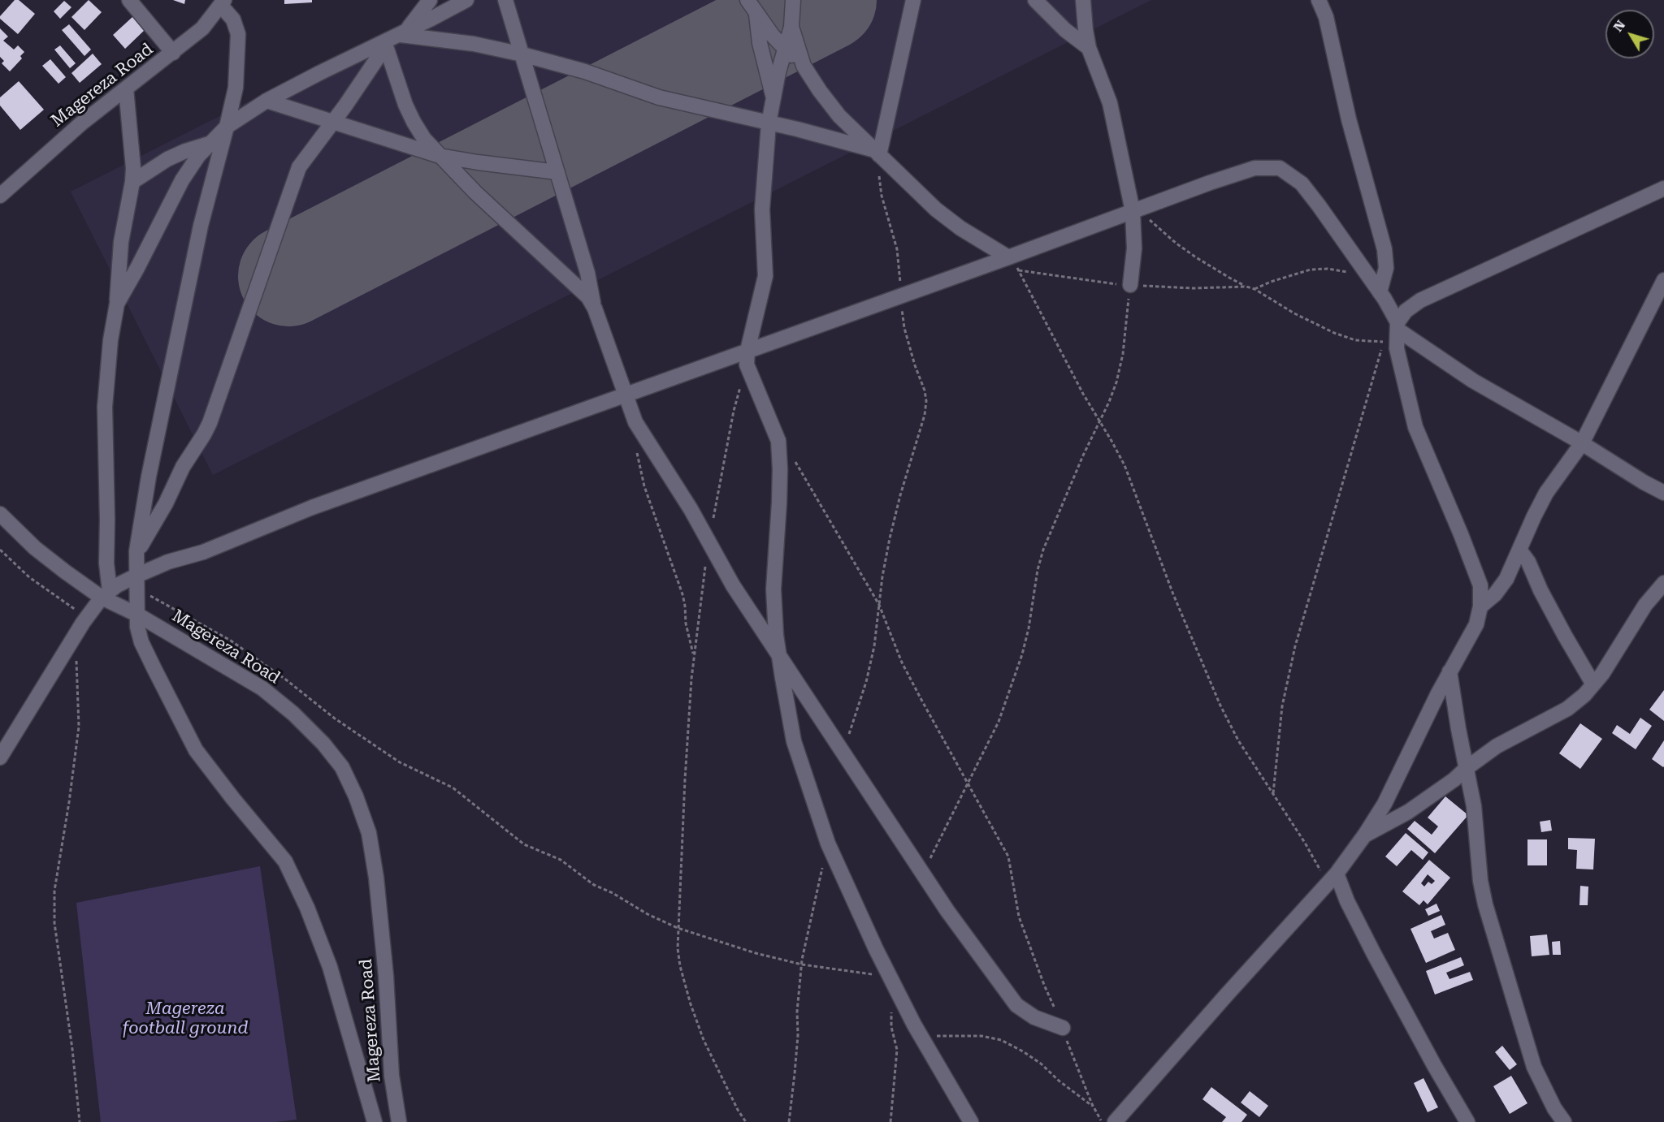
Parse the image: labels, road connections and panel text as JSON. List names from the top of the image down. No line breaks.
{"streets":{"street":["Magereza Road"]},"parks":["Magereza football ground"],"north":"top left"}
